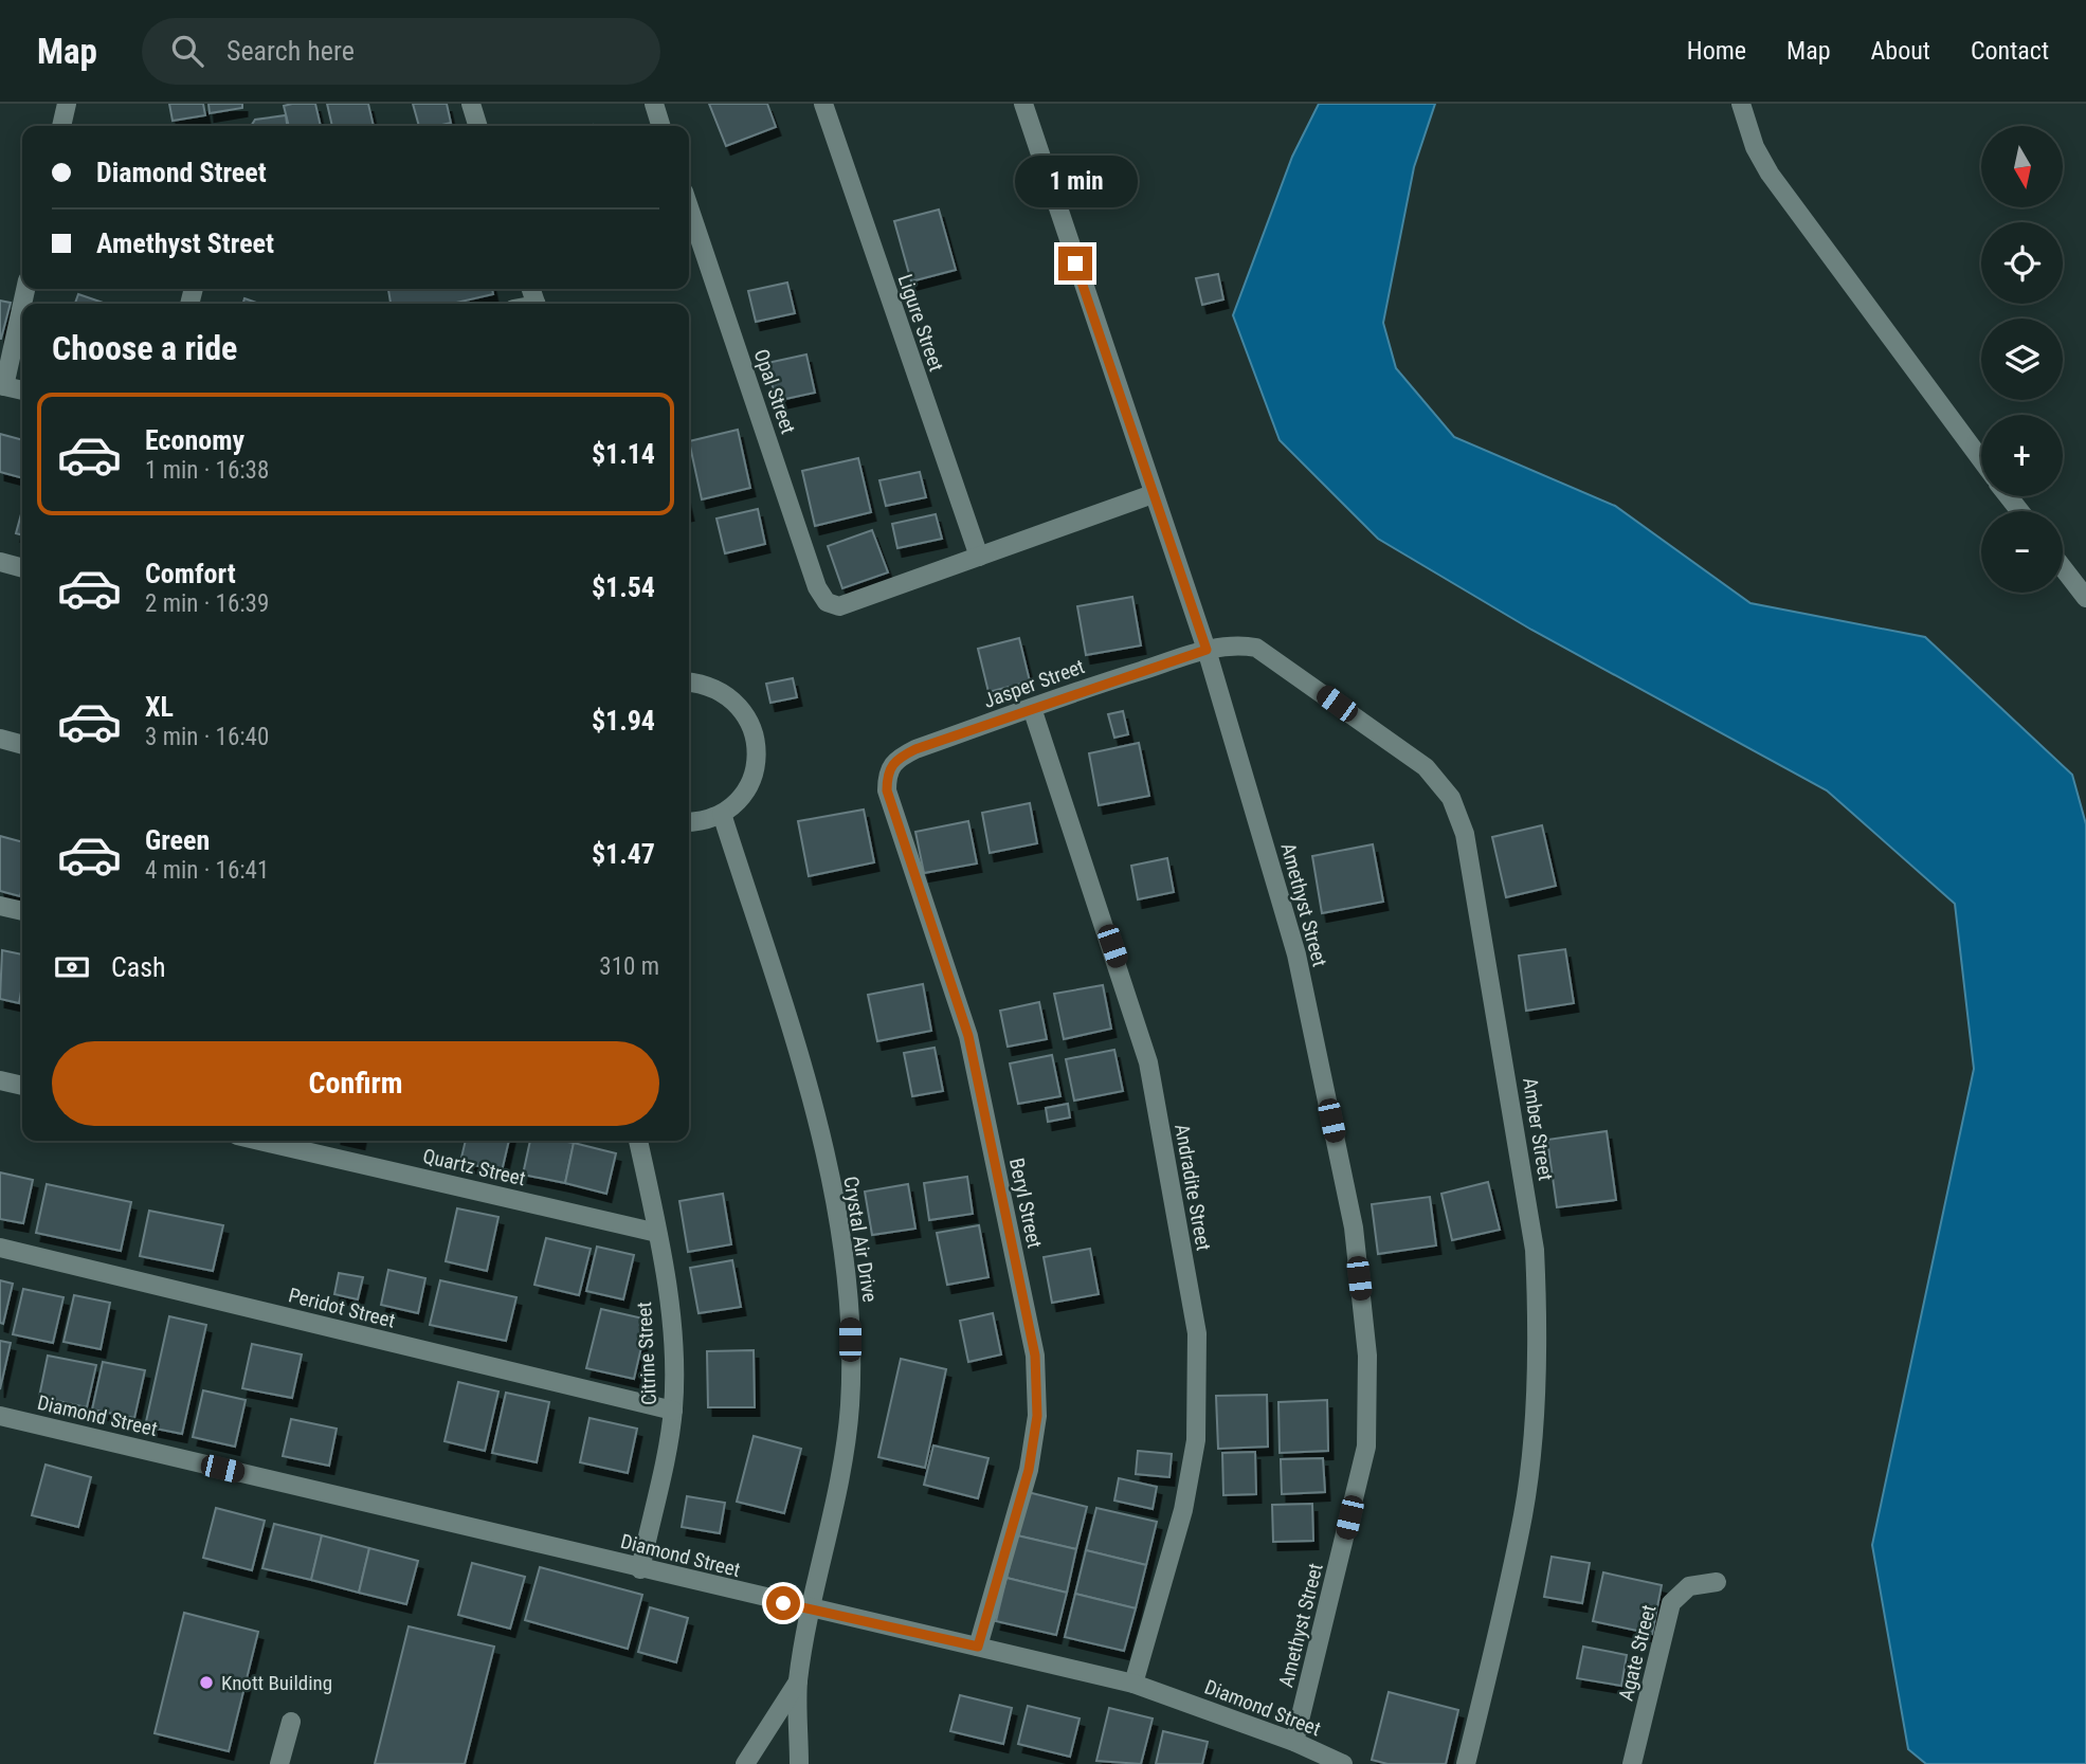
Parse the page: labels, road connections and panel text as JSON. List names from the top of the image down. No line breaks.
{"streets":{"street":["Ligure Street","Opal Street","Jasper Street","Amethyst Street","Amber Street","Quartz Street","Andradite Street","Beryl Street","Crystal Air Drive","Peridot Street","Citrine Street","Diamond Street","Agate Street"]},"crossings":[["Ligure Street","Opal Street"],["Jasper Street","Amethyst Street"],["Jasper Street","Amber Street"],["Jasper Street","Andradite Street"],["Jasper Street","Beryl Street"],["Amethyst Street","Amber Street"],["Amethyst Street","Diamond Street"],["Quartz Street","Citrine Street"],["Andradite Street","Diamond Street"],["Beryl Street","Diamond Street"],["Crystal Air Drive","Diamond Street"],["Peridot Street","Citrine Street"],["Citrine Street","Diamond Street"]],"places":["Knott Building"],"north":"bottom","page":{"header":"Map","search":"Search here","nav":["Home","Map","About","Contact"],"map_buttons":["+","−"],"banner":["Diamond Street","Amethyst Street"],"bubble":"1 min","heading":"Choose a ride","list":[{"name":"Economy","note":"1 min · 16:38","value":"$1.14"},{"name":"Comfort","note":"2 min · 16:39","value":"$1.54"},{"name":"XL","note":"3 min · 16:40","value":"$1.94"},{"name":"Green","note":"4 min · 16:41","value":"$1.47"}],"pay":["Cash","310 m"],"buttons":"Confirm"}}
